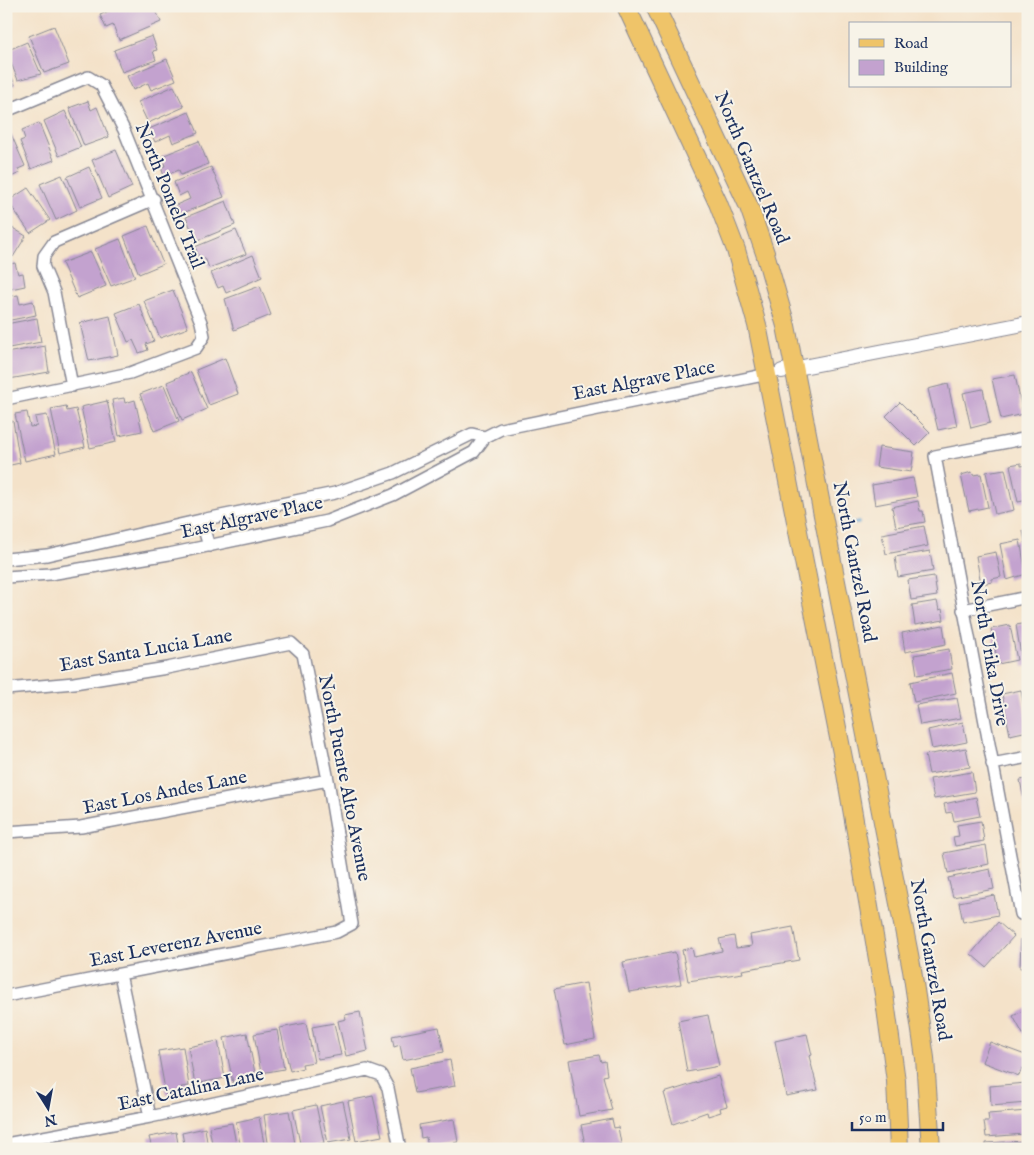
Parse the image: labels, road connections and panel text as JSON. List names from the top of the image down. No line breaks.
{"streets":{"main road":["North Gantzel Road"],"street":["North Pomelo Trail","East Algrave Place","East Santa Lucia Lane","North Urika Drive","North Puente Alto Avenue","East Los Andes Lane","East Leverenz Avenue","East Catalina Lane"]},"crossings":[["North Gantzel Road","East Algrave Place"],["East Santa Lucia Lane","North Puente Alto Avenue"],["North Puente Alto Avenue","East Los Andes Lane"],["North Puente Alto Avenue","East Leverenz Avenue"]],"legend":["Road","Building"],"scale_bar":"50 m","north":"bottom"}
